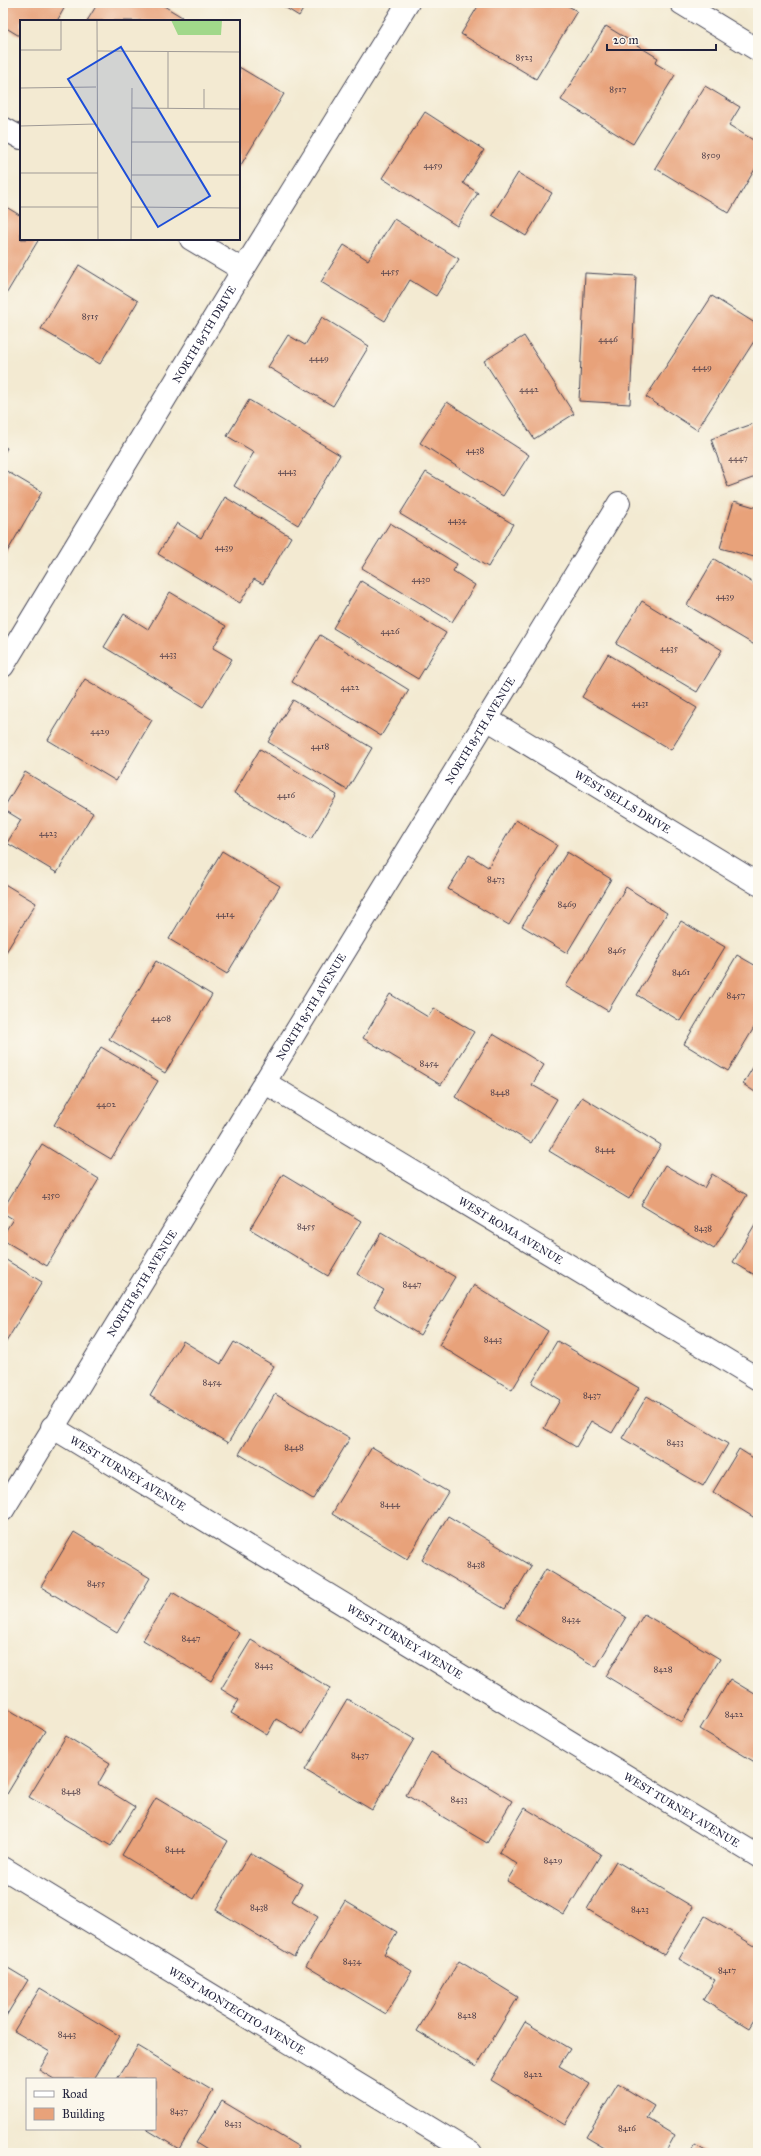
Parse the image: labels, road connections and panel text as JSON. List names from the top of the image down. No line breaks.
{"streets":{"street":["NORTH 85TH DRIVE","NORTH 85TH AVENUE","WEST SELLS DRIVE","WEST ROMA AVENUE","WEST TURNEY AVENUE","WEST MONTECITO AVENUE"]},"crossings":[["NORTH 85TH AVENUE","WEST SELLS DRIVE"],["NORTH 85TH AVENUE","WEST ROMA AVENUE"],["NORTH 85TH AVENUE","WEST TURNEY AVENUE"]],"house_numbers":["8523","8517","8509","4459","4455","8515","4446","4449","4449","4442","4438","4447","4443","4434","4439","4430","4439","4426","4435","4433","4422","4431","4429","4418","4416","4423","8473","8469","4414","8465","8461","8457","4408","8454","8448","4402","8444","4350","8455","8438","8447","8443","8454","8437","8433","8448","8444","8438","8455","8434","8447","8443","8428","8422","8437","8448","8433","8444","8429","8438","8423","8434","8417","8428","8443","8422","8437","8433","8416"],"legend":["Road","Building"],"scale_bar":"20 m"}
